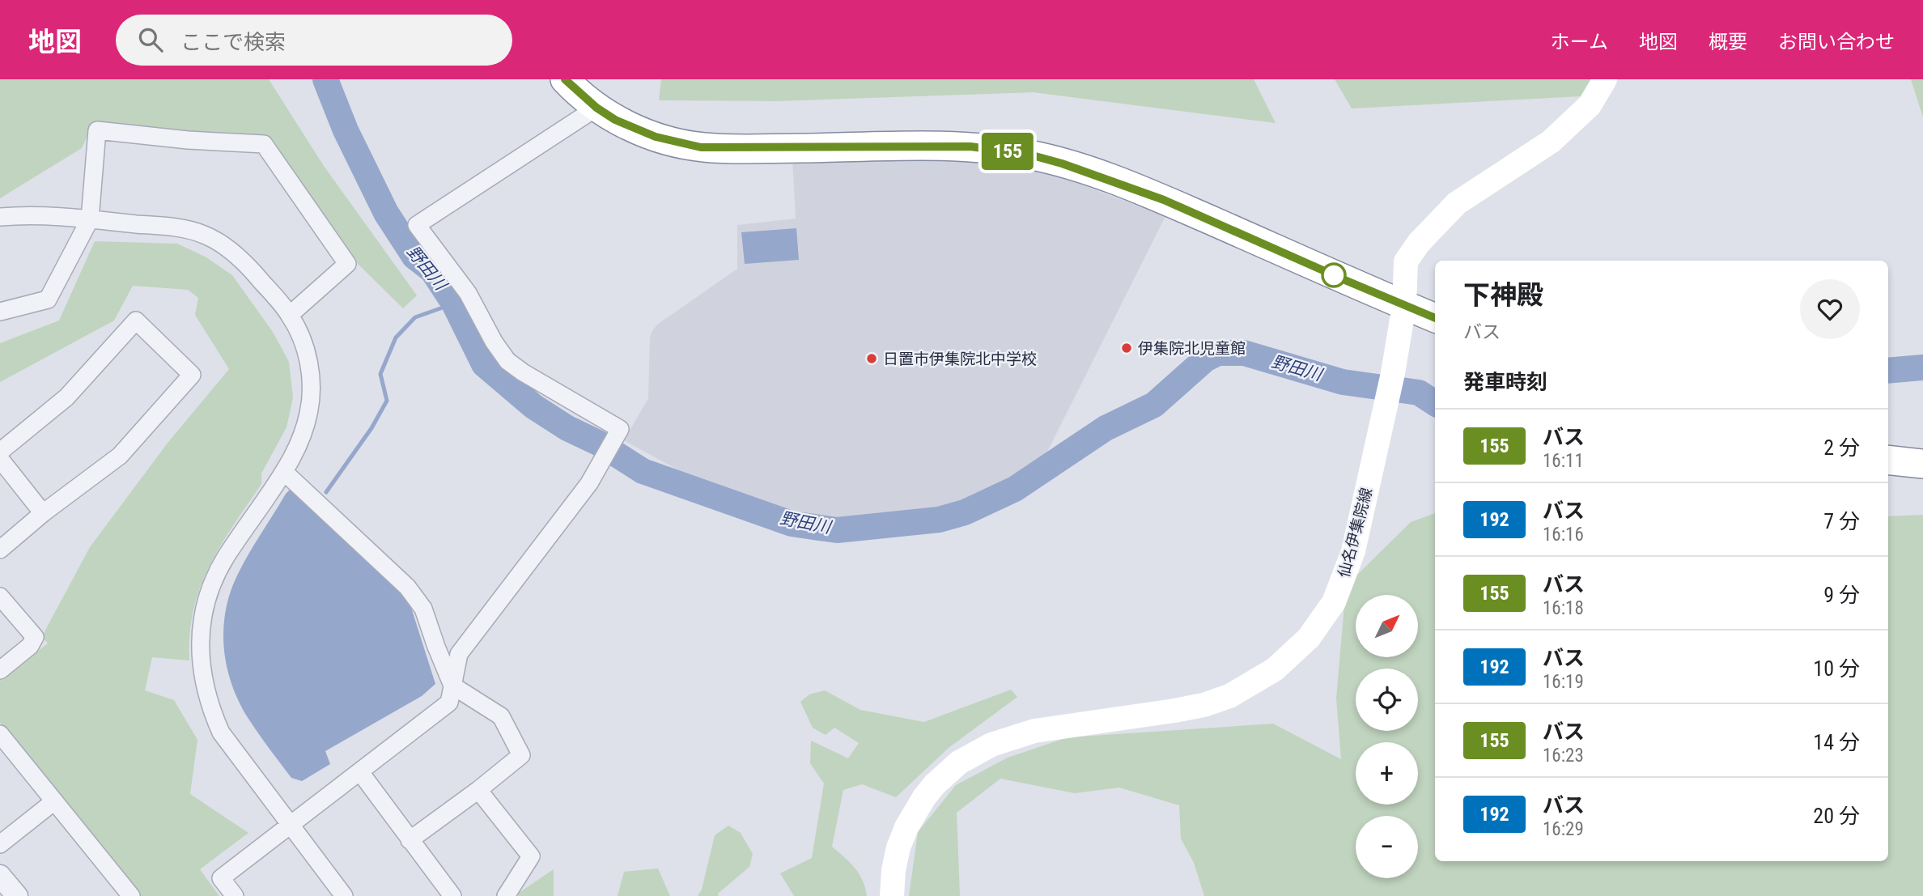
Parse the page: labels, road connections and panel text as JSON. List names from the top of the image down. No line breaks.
{"streets":{"main road":["仙名伊集院線"]},"water":["野田川"],"places":["伊集院北児童館","日置市伊集院北中学校"],"lines":["bus line 155"],"north":"top right","page":{"header":"地図","search":"ここで検索","nav":["ホーム","地図","概要","お問い合わせ"],"on_map":"155","heading":[["下神殿","バス"],"発車時刻"],"list":[{"mark":"155","name":"バス","note":"16:11","value":"2 分"},{"mark":"192","name":"バス","note":"16:16","value":"7 分"},{"mark":"155","name":"バス","note":"16:18","value":"9 分"},{"mark":"192","name":"バス","note":"16:19","value":"10 分"},{"mark":"155","name":"バス","note":"16:23","value":"14 分"},{"mark":"192","name":"バス","note":"16:29","value":"20 分"}],"map_buttons":["+","−"]}}
